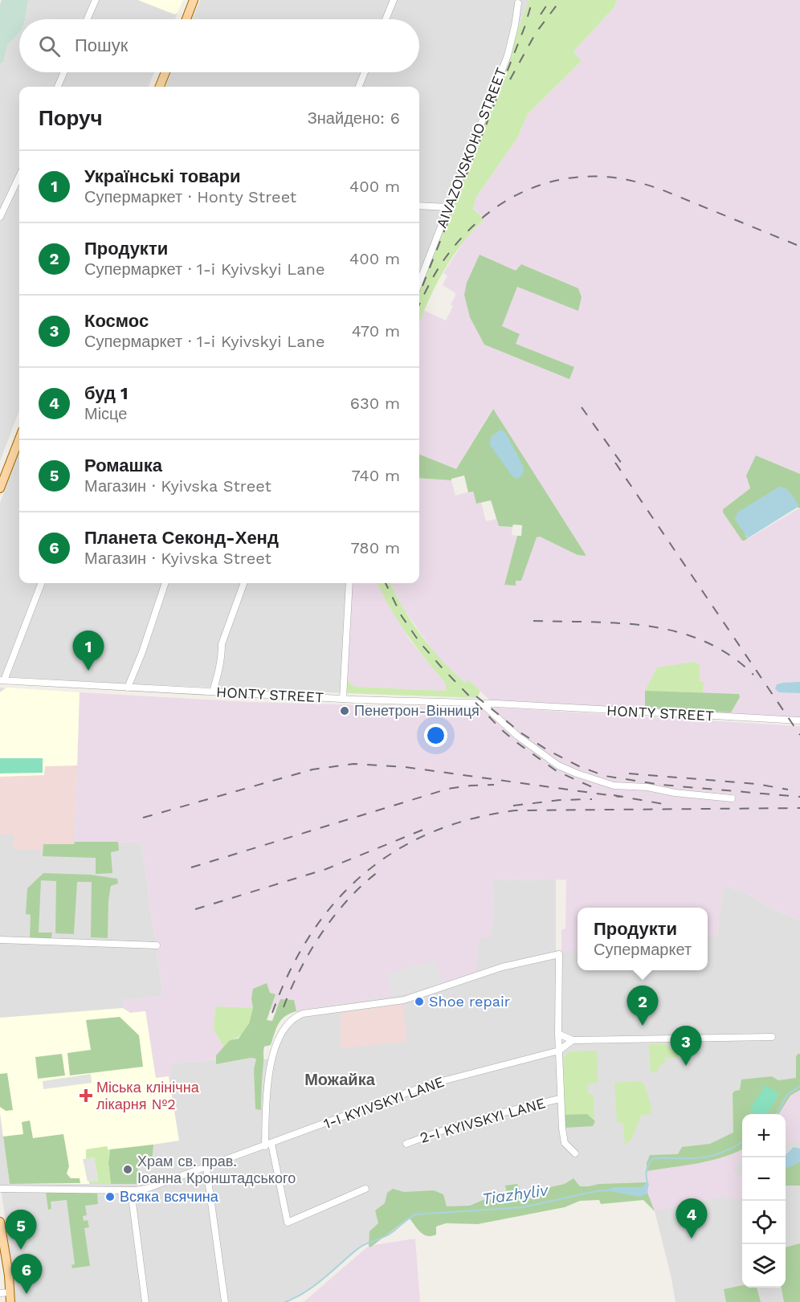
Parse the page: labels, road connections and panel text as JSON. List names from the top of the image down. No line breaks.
{"streets":{"street":["AIVAZOVSKOHO STREET","HONTY STREET","1-I KYIVSKYI LANE","2-I KYIVSKYI LANE"]},"districts":["Можайка"],"water":["Tiazhyliv"],"places":{"other":["Пенетрон-Вінниця","Shoe repair","Храм св. прав. Іоанна Кронштадського","Всяка всячина"],"health":["Міська клінічна лікарня №2"]},"page":{"search":"Пошук","heading":["Поруч","Знайдено: 6"],"list":[{"mark":"1","name":"Українські товари","note":"Супермаркет · Honty Street","value":"400 m"},{"mark":"2","name":"Продукти","note":"Супермаркет · 1-i Kyivskyi Lane","value":"400 m"},{"mark":"3","name":"Космос","note":"Супермаркет · 1-i Kyivskyi Lane","value":"470 m"},{"mark":"4","name":"буд 1","note":"Місце","value":"630 m"},{"mark":"5","name":"Ромашка","note":"Магазин · Kyivska Street","value":"740 m"},{"mark":"6","name":"Планета Секонд-Хенд","note":"Магазин · Kyivska Street","value":"780 m"}],"pins":["1","2","3","4","5","6"],"popup":["Продукти","Супермаркет"],"map_buttons":["+","−"]}}
